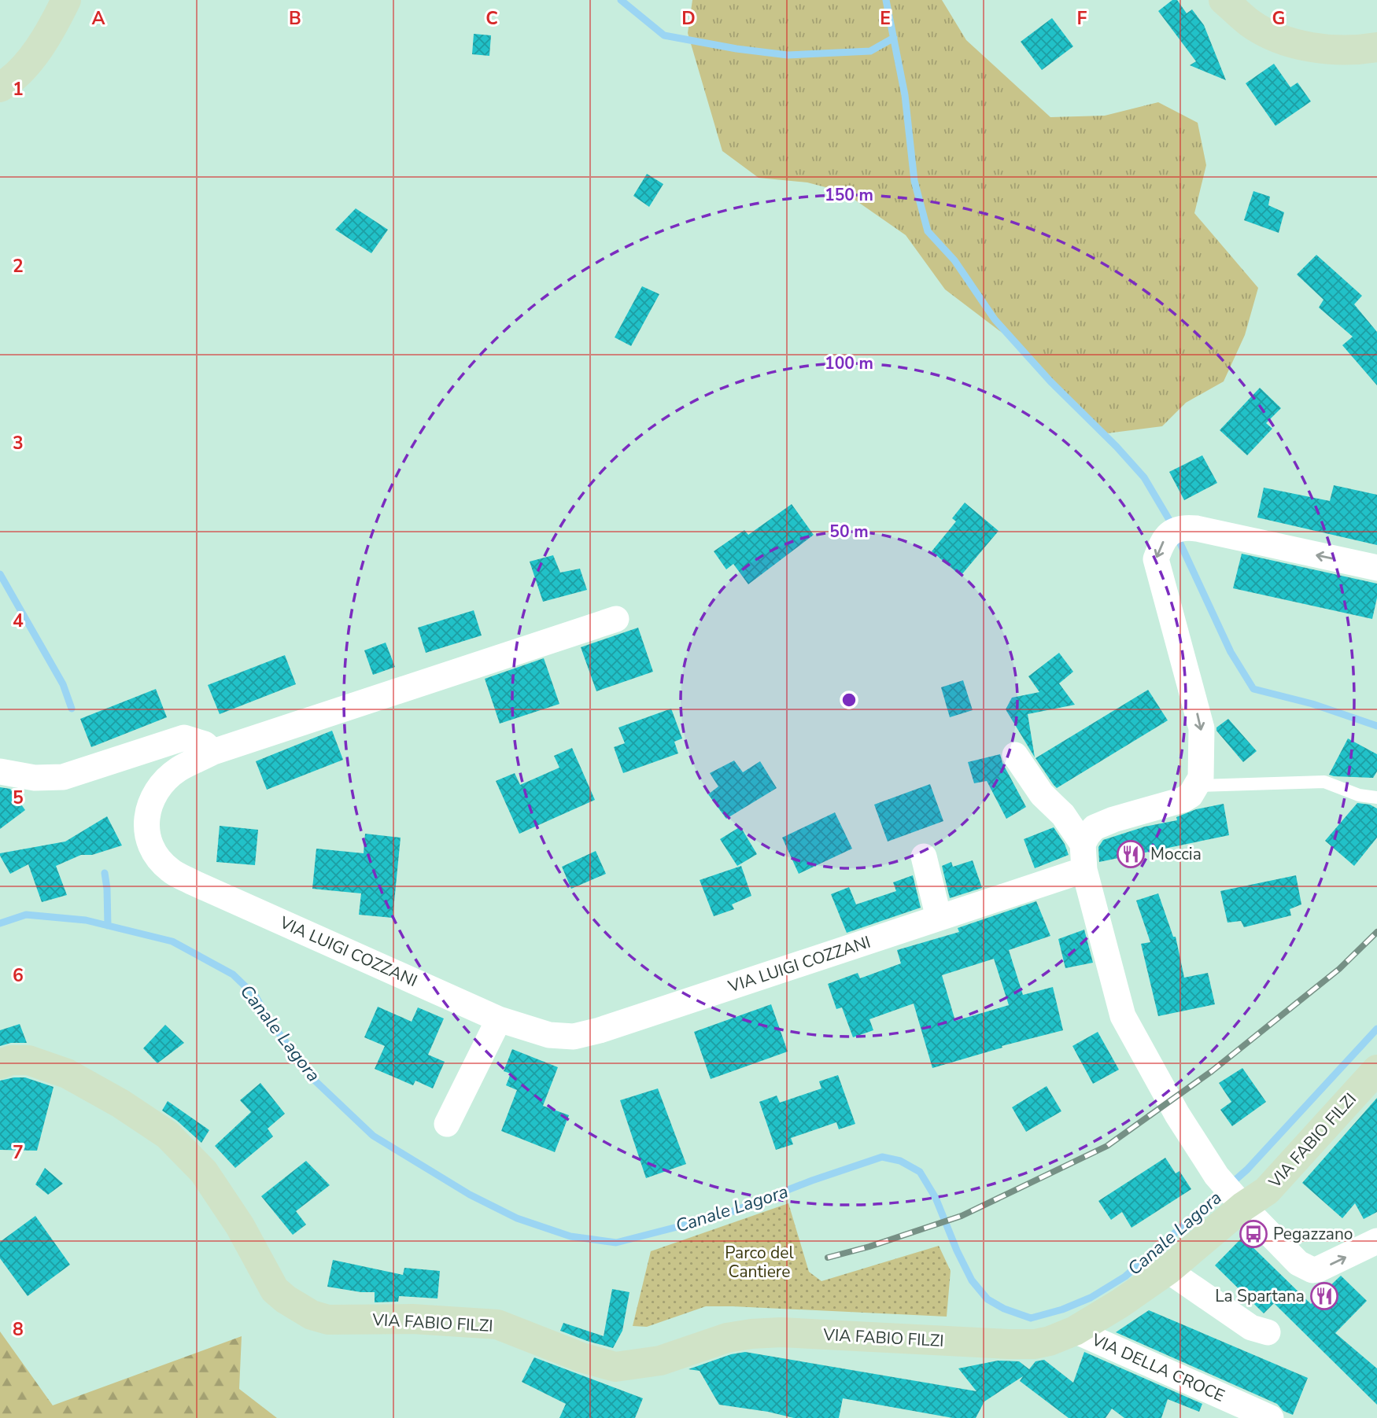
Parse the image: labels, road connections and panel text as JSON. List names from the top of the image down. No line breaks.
{"streets":{"street":["VIA LUIGI COZZANI","VIA FABIO FILZI","VIA DELLA CROCE"]},"crossings":[["VIA FABIO FILZI","VIA DELLA CROCE"]],"water":["Canale Lagora"],"parks":["Parco del Cantiere"],"places":{"restaurant":["Moccia","La Spartana"],"bus stop":["Pegazzano"]},"grid":{"columns":["A","B","C","D","E","F","G"],"rows":["1","2","3","4","5","6","7","8"]},"rings":["150 m","100 m","50 m"]}
